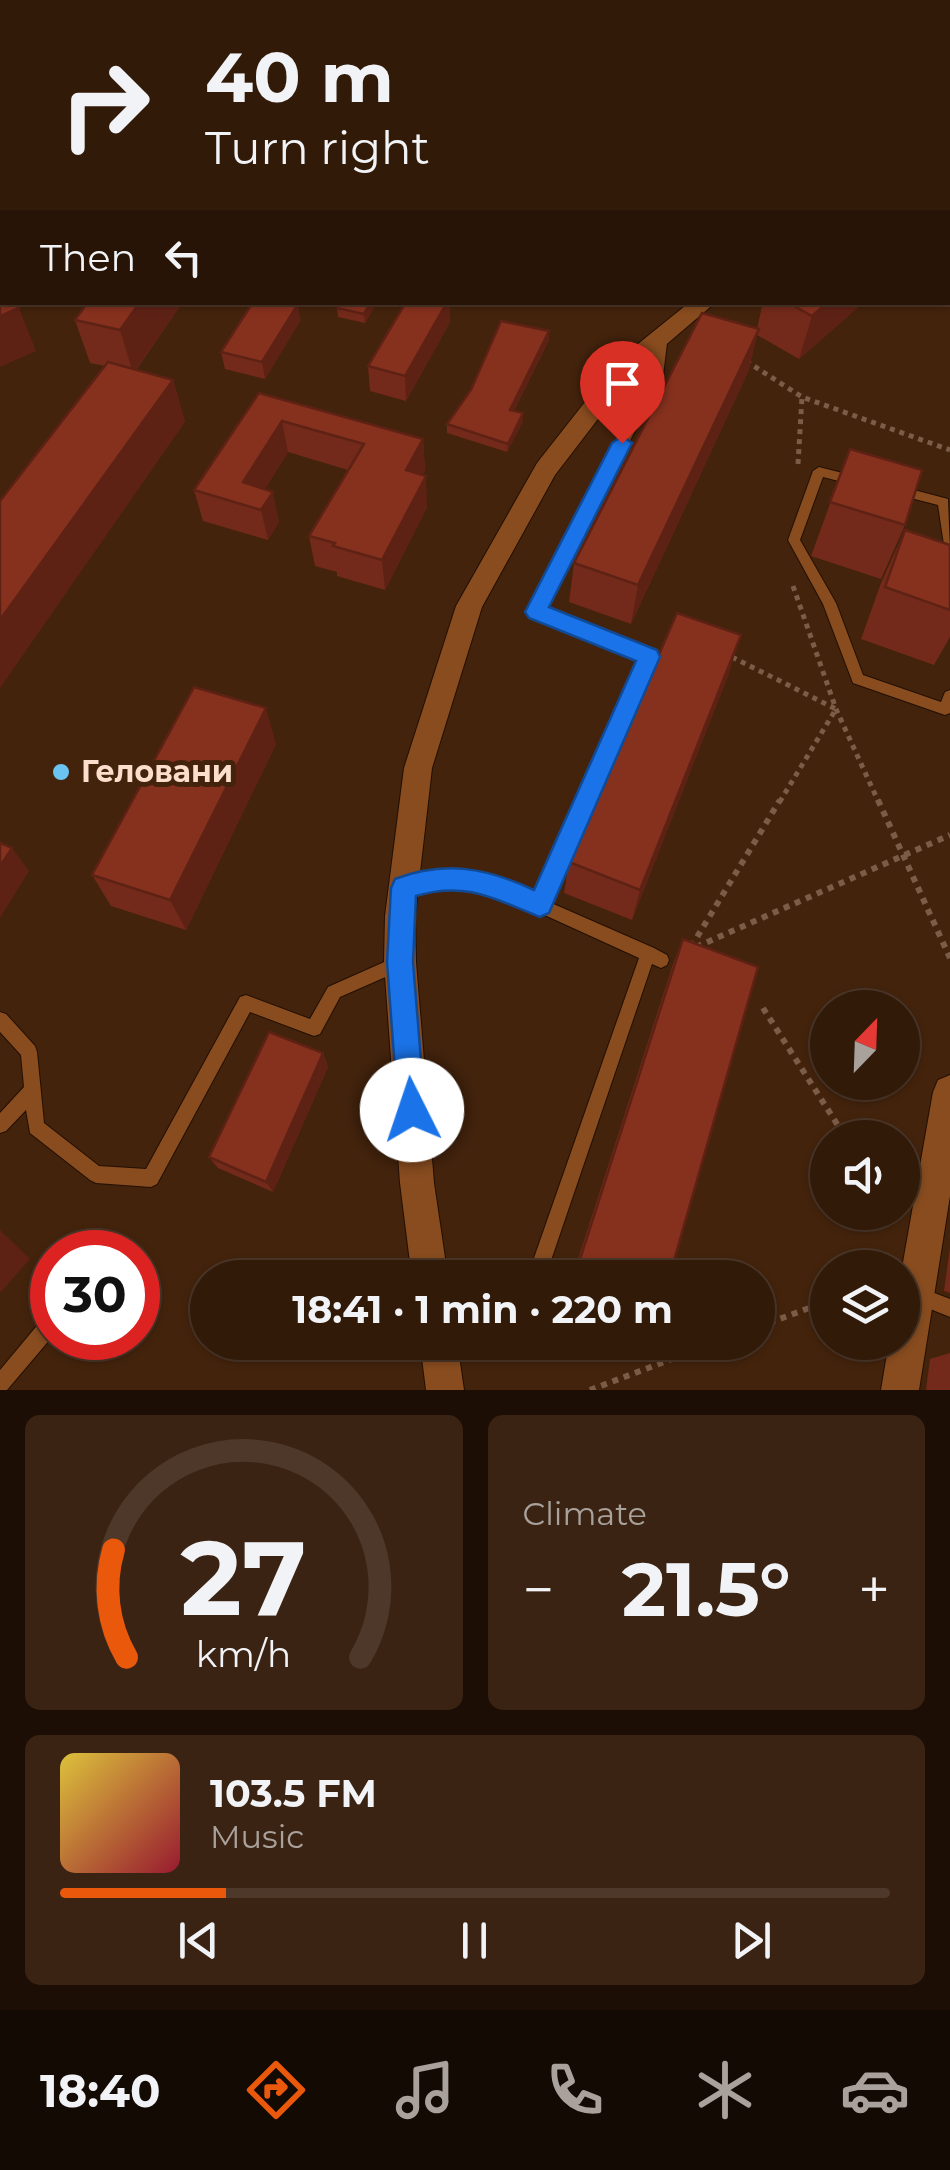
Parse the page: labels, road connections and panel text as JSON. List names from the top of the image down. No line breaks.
{"places":["Геловани"],"north":"top right","page":{"turn":["40 m","Turn right"],"then":"Then","limit":"30","trip":"18:41 · 1 min · 220 m","tile":"Climate","heat":["−","21.5°","+"],"song":["103.5 FM","Music"],"tabs":"18:40","gauge":["27","km/h"]}}
